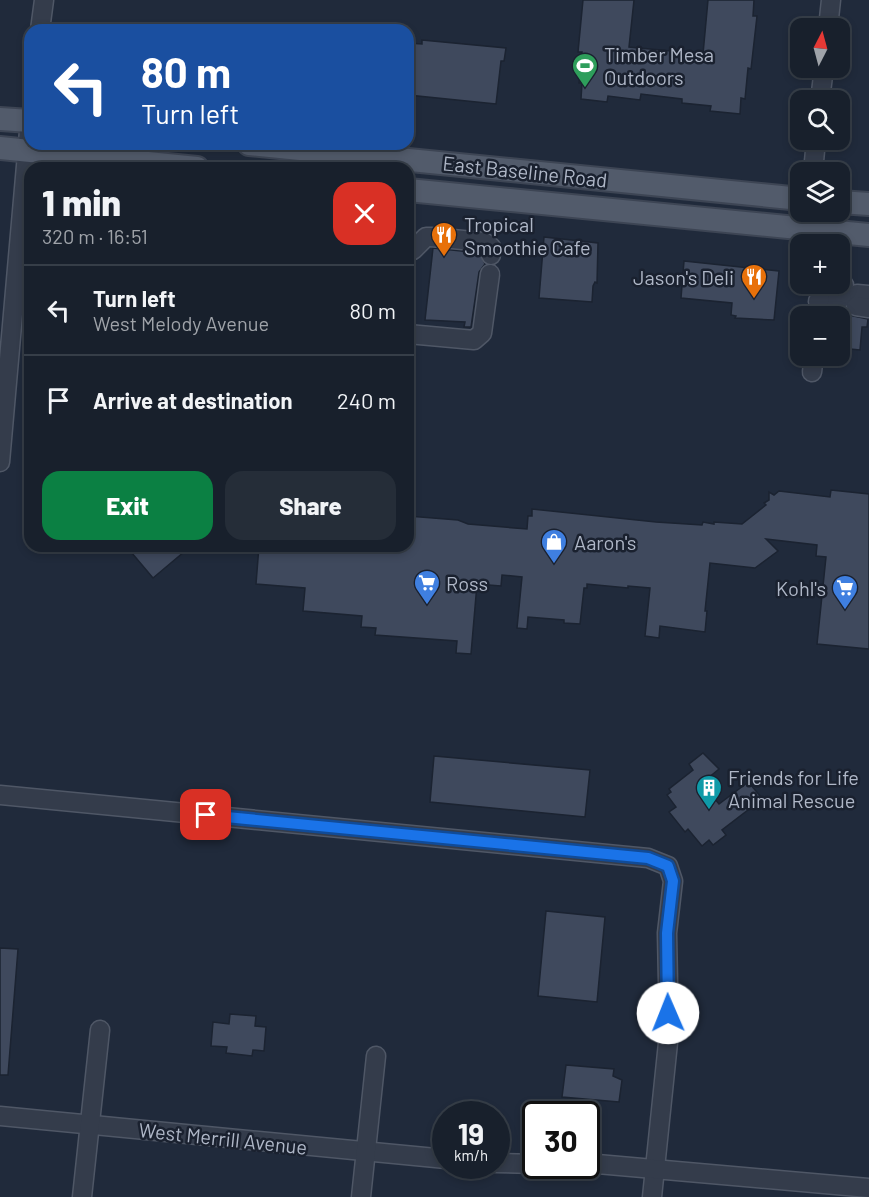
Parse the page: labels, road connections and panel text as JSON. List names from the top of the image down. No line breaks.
{"streets":{"main road":["East Baseline Road"],"street":["West Merrill Avenue"]},"places":{"sports":["Timber Mesa Outdoors"],"restaurant":["Tropical Smoothie Cafe","Jason's Deli"],"shop":["Aaron's"],"supermarket":["Ross","Kohl's"],"building":["Friends for Life Animal Rescue"]},"north":"top","page":{"map_buttons":["+","−"],"turn":["80 m","Turn left"],"heading":["1 min","320 m · 16:51"],"list":[{"name":"Turn left","note":"West Melody Avenue","value":"80 m"},{"name":"Arrive at destination","value":"240 m"}],"buttons":["Exit","Share"],"speed":"19 km/h","limit":"30"}}
